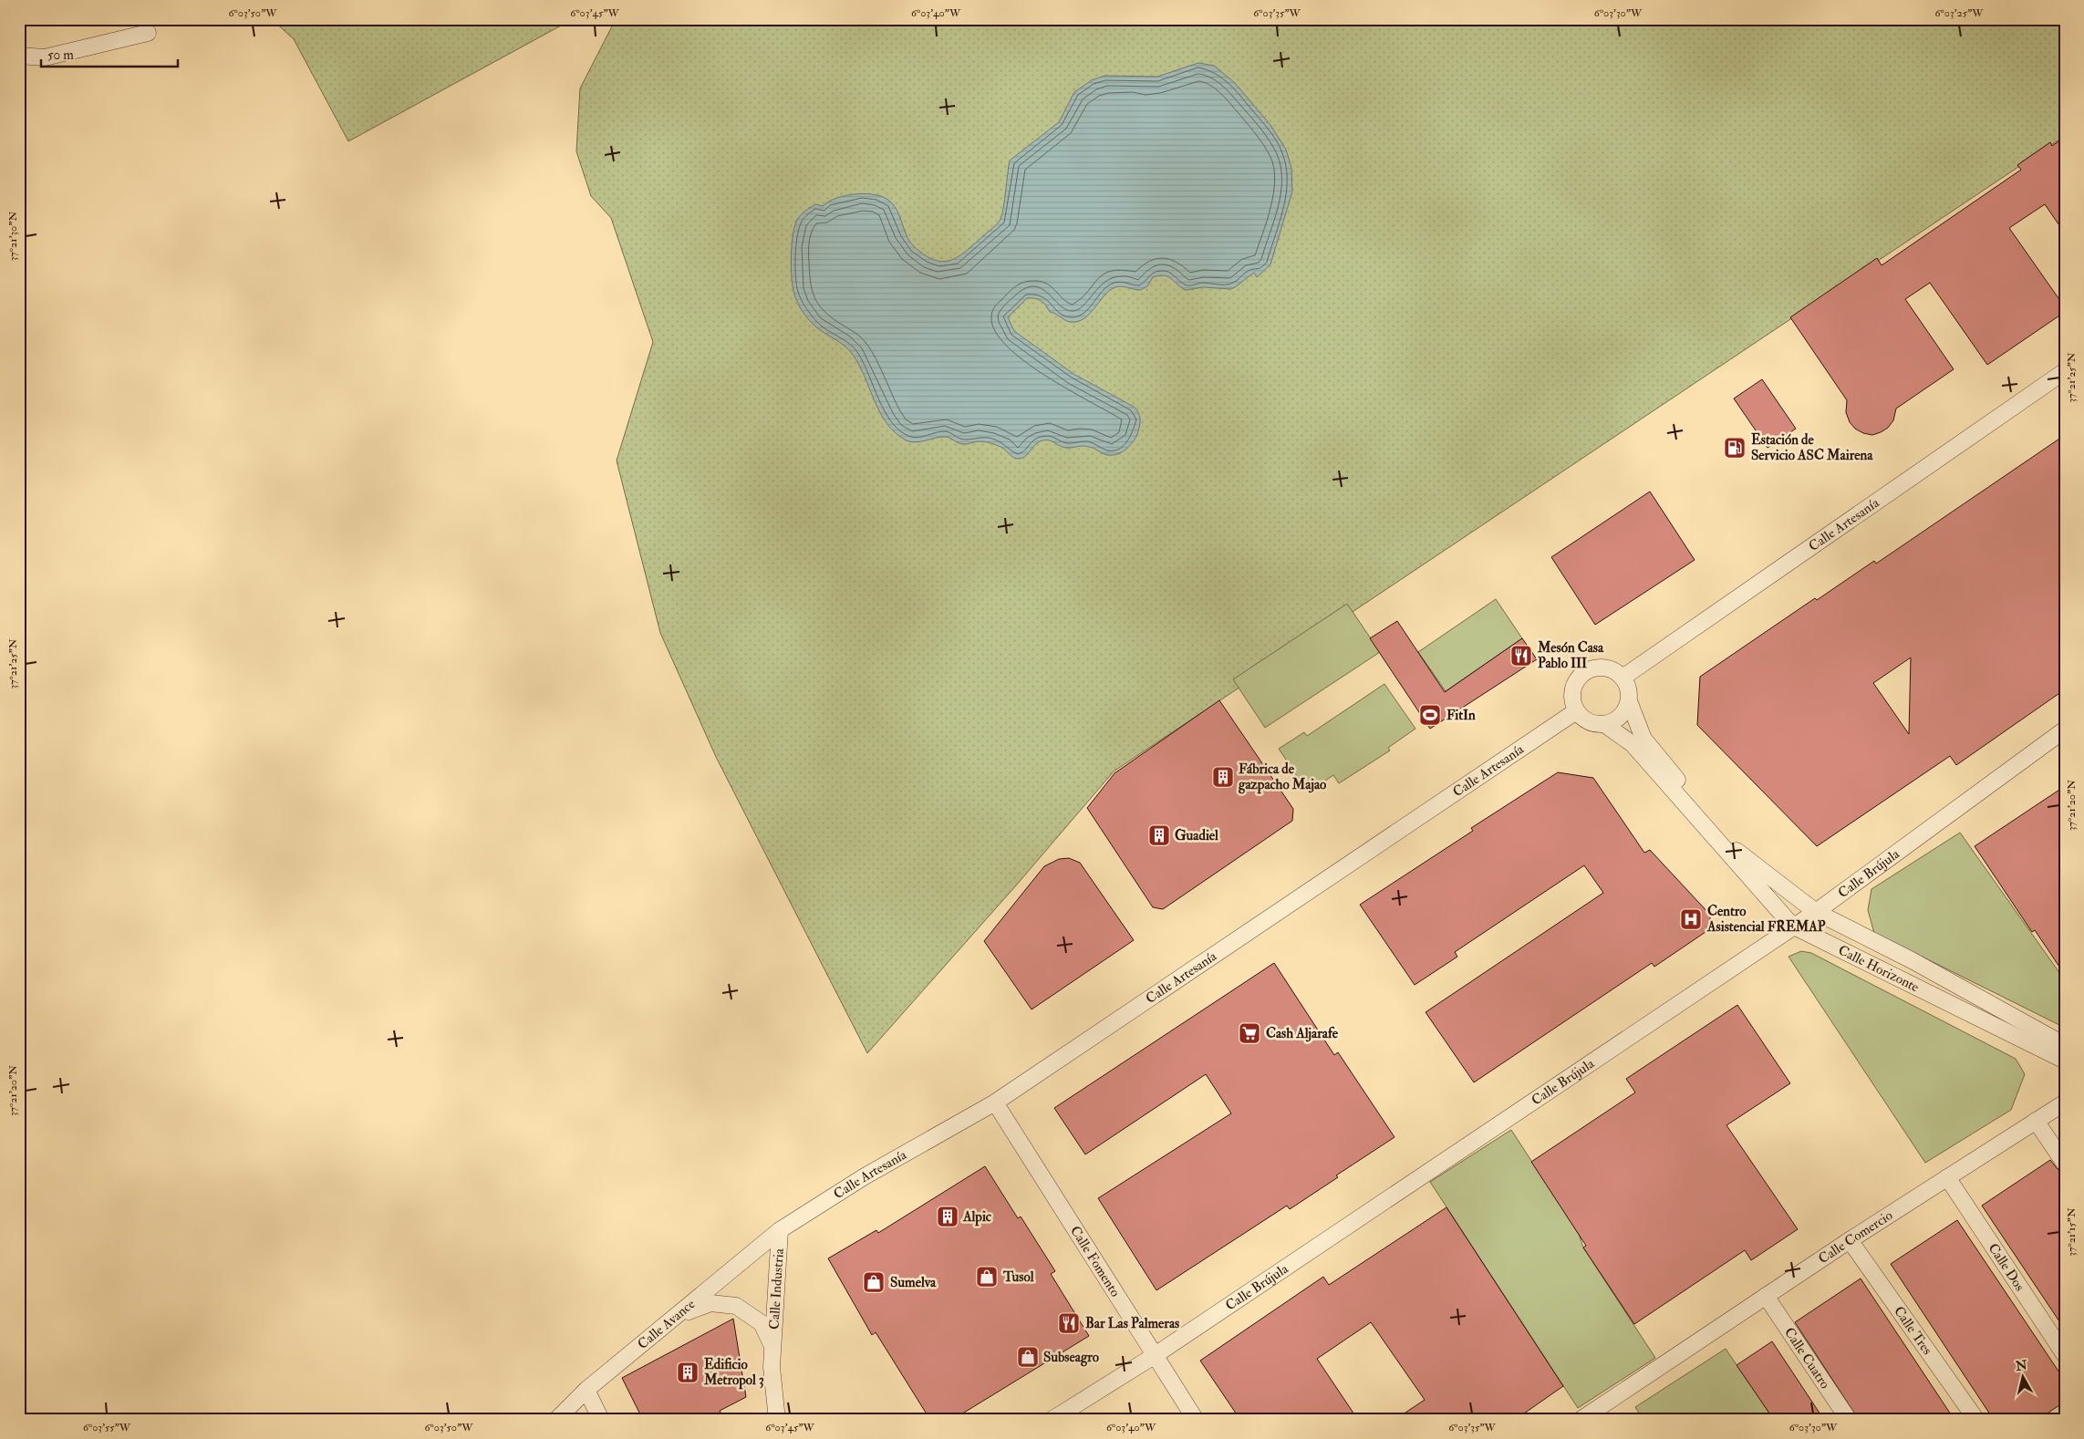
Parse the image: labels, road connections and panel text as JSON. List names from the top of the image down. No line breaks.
{"streets":{"street":["Calle Artesanía","Calle Brújula","Calle Horizonte","Calle Comercio","Calle Fomento","Calle Dos","Calle Industria","Calle Avance","Calle Tres","Calle Cuatro"]},"crossings":[["Calle Artesanía","Calle Horizonte"],["Calle Artesanía","Calle Fomento"],["Calle Artesanía","Calle Industria"],["Calle Artesanía","Calle Avance"],["Calle Brújula","Calle Horizonte"],["Calle Brújula","Calle Fomento"],["Calle Comercio","Calle Dos"],["Calle Comercio","Calle Tres"],["Calle Comercio","Calle Cuatro"],["Calle Industria","Calle Avance"]],"places":{"fuel station":["Estación de Servicio ASC Mairena"],"restaurant":["Mesón Casa Pablo III","Bar Las Palmeras"],"sports":["FitIn"],"building":["Fábrica de gazpacho Majao","Guadiel","Alpic","Edificio Metropol 3"],"hospital":["Centro Asistencial FREMAP"],"supermarket":["Cash Aljarafe"],"shop":["Tusol","Sumelva","Subseagro"]},"scale_bar":"50 m","north":"top","coordinates":["6°03'50\"W","6°03'45\"W","6°03'40\"W","6°03'35\"W","6°03'30\"W","6°03'25\"W","37°21'30\"N","37°21'25\"N","37°21'20\"N","37°21'15\"N","6°03'55\"W"]}
